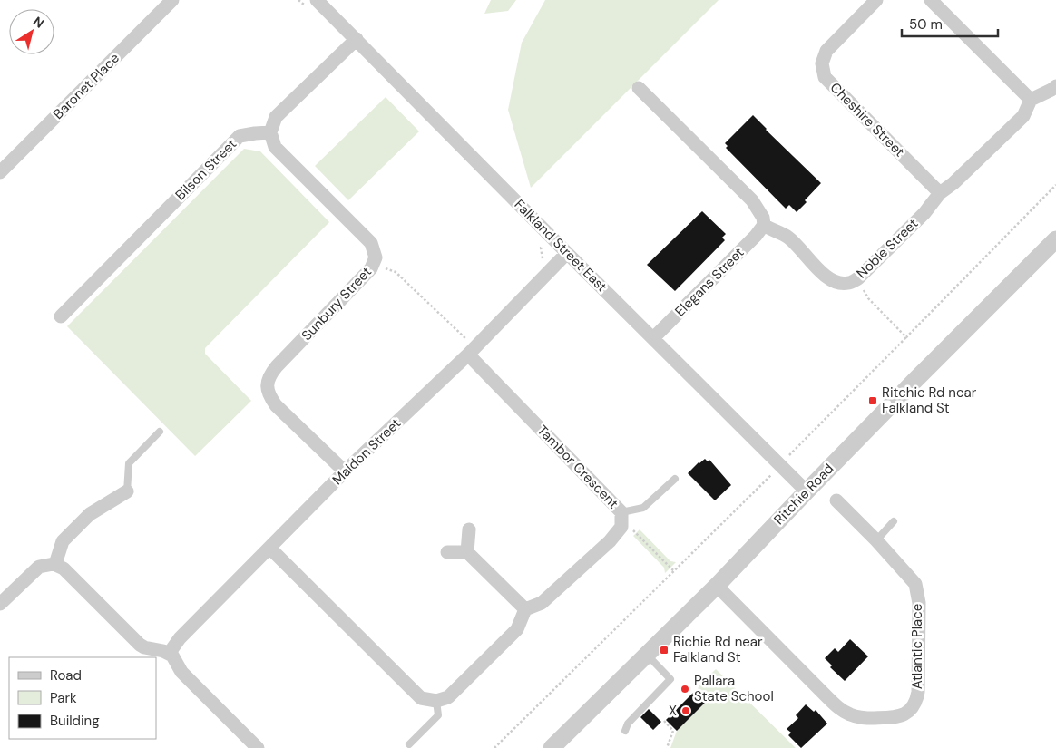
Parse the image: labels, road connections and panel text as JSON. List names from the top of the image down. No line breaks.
{"streets":{"street":["Baronet Place","Cheshire Street","Bilson Street","Falkland Street East","Noble Street","Elegans Street","Sunbury Street","Maldon Street","Tambor Crescent","Ritchie Road","Atlantic Place"]},"crossings":[["Cheshire Street","Noble Street"],["Bilson Street","Sunbury Street"],["Falkland Street East","Elegans Street"],["Falkland Street East","Maldon Street"],["Falkland Street East","Ritchie Road"],["Noble Street","Elegans Street"],["Sunbury Street","Maldon Street"],["Maldon Street","Tambor Crescent"],["Ritchie Road","Atlantic Place"]],"places":{"transit":["Ritchie Rd near Falkland St","Richie Rd near Falkland St"],"other":["Pallara State School","X"]},"legend":["Road","Park","Building"],"scale_bar":"50 m","north":"top right"}
